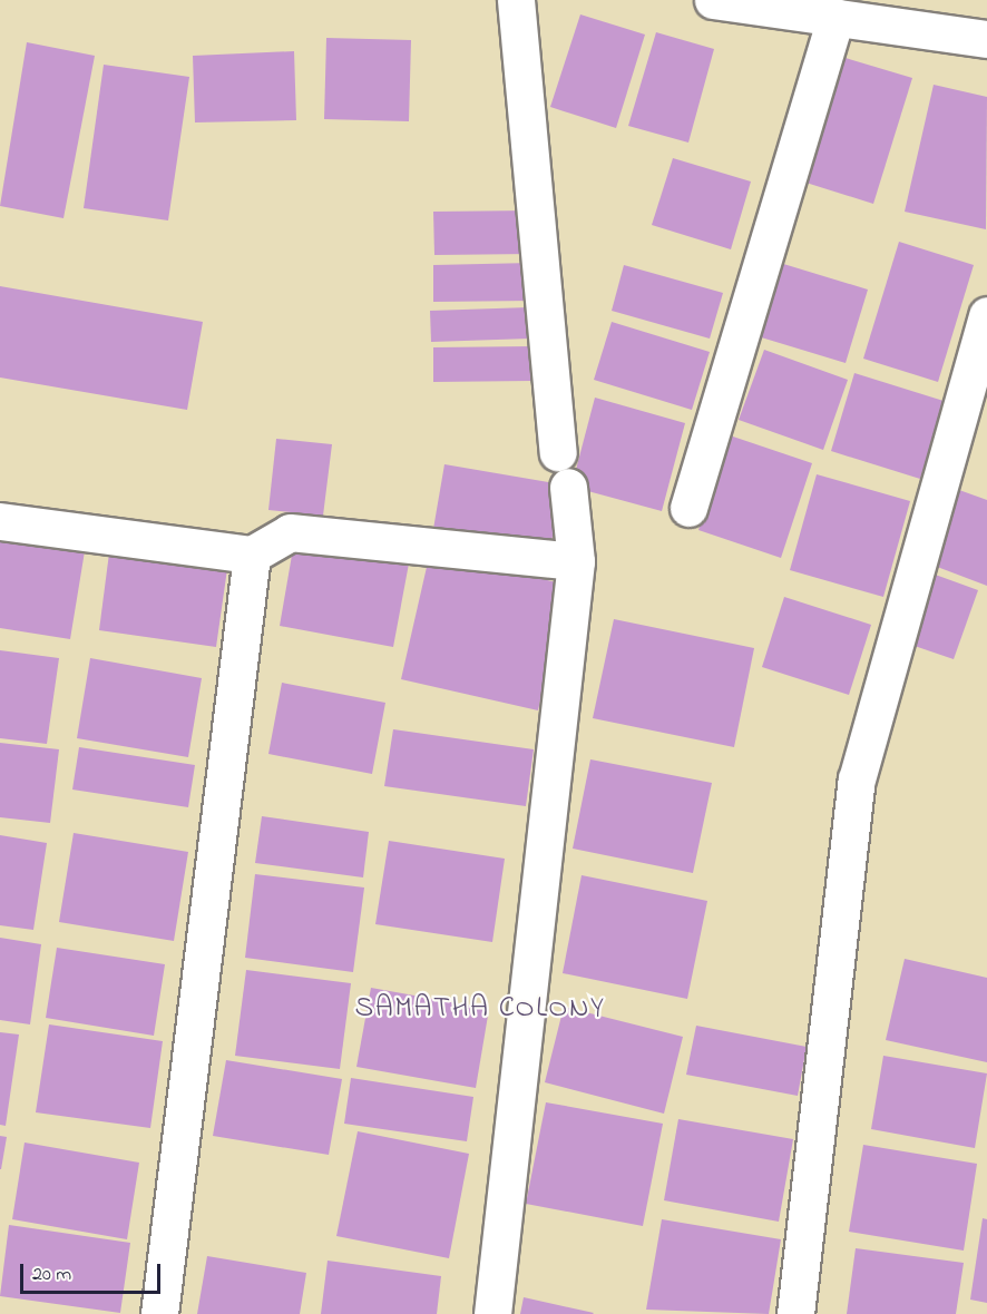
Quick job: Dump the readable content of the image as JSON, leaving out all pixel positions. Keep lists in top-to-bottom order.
{
  "districts": ["SAMATHA COLONY"],
  "scale_bar": "20 m"
}
